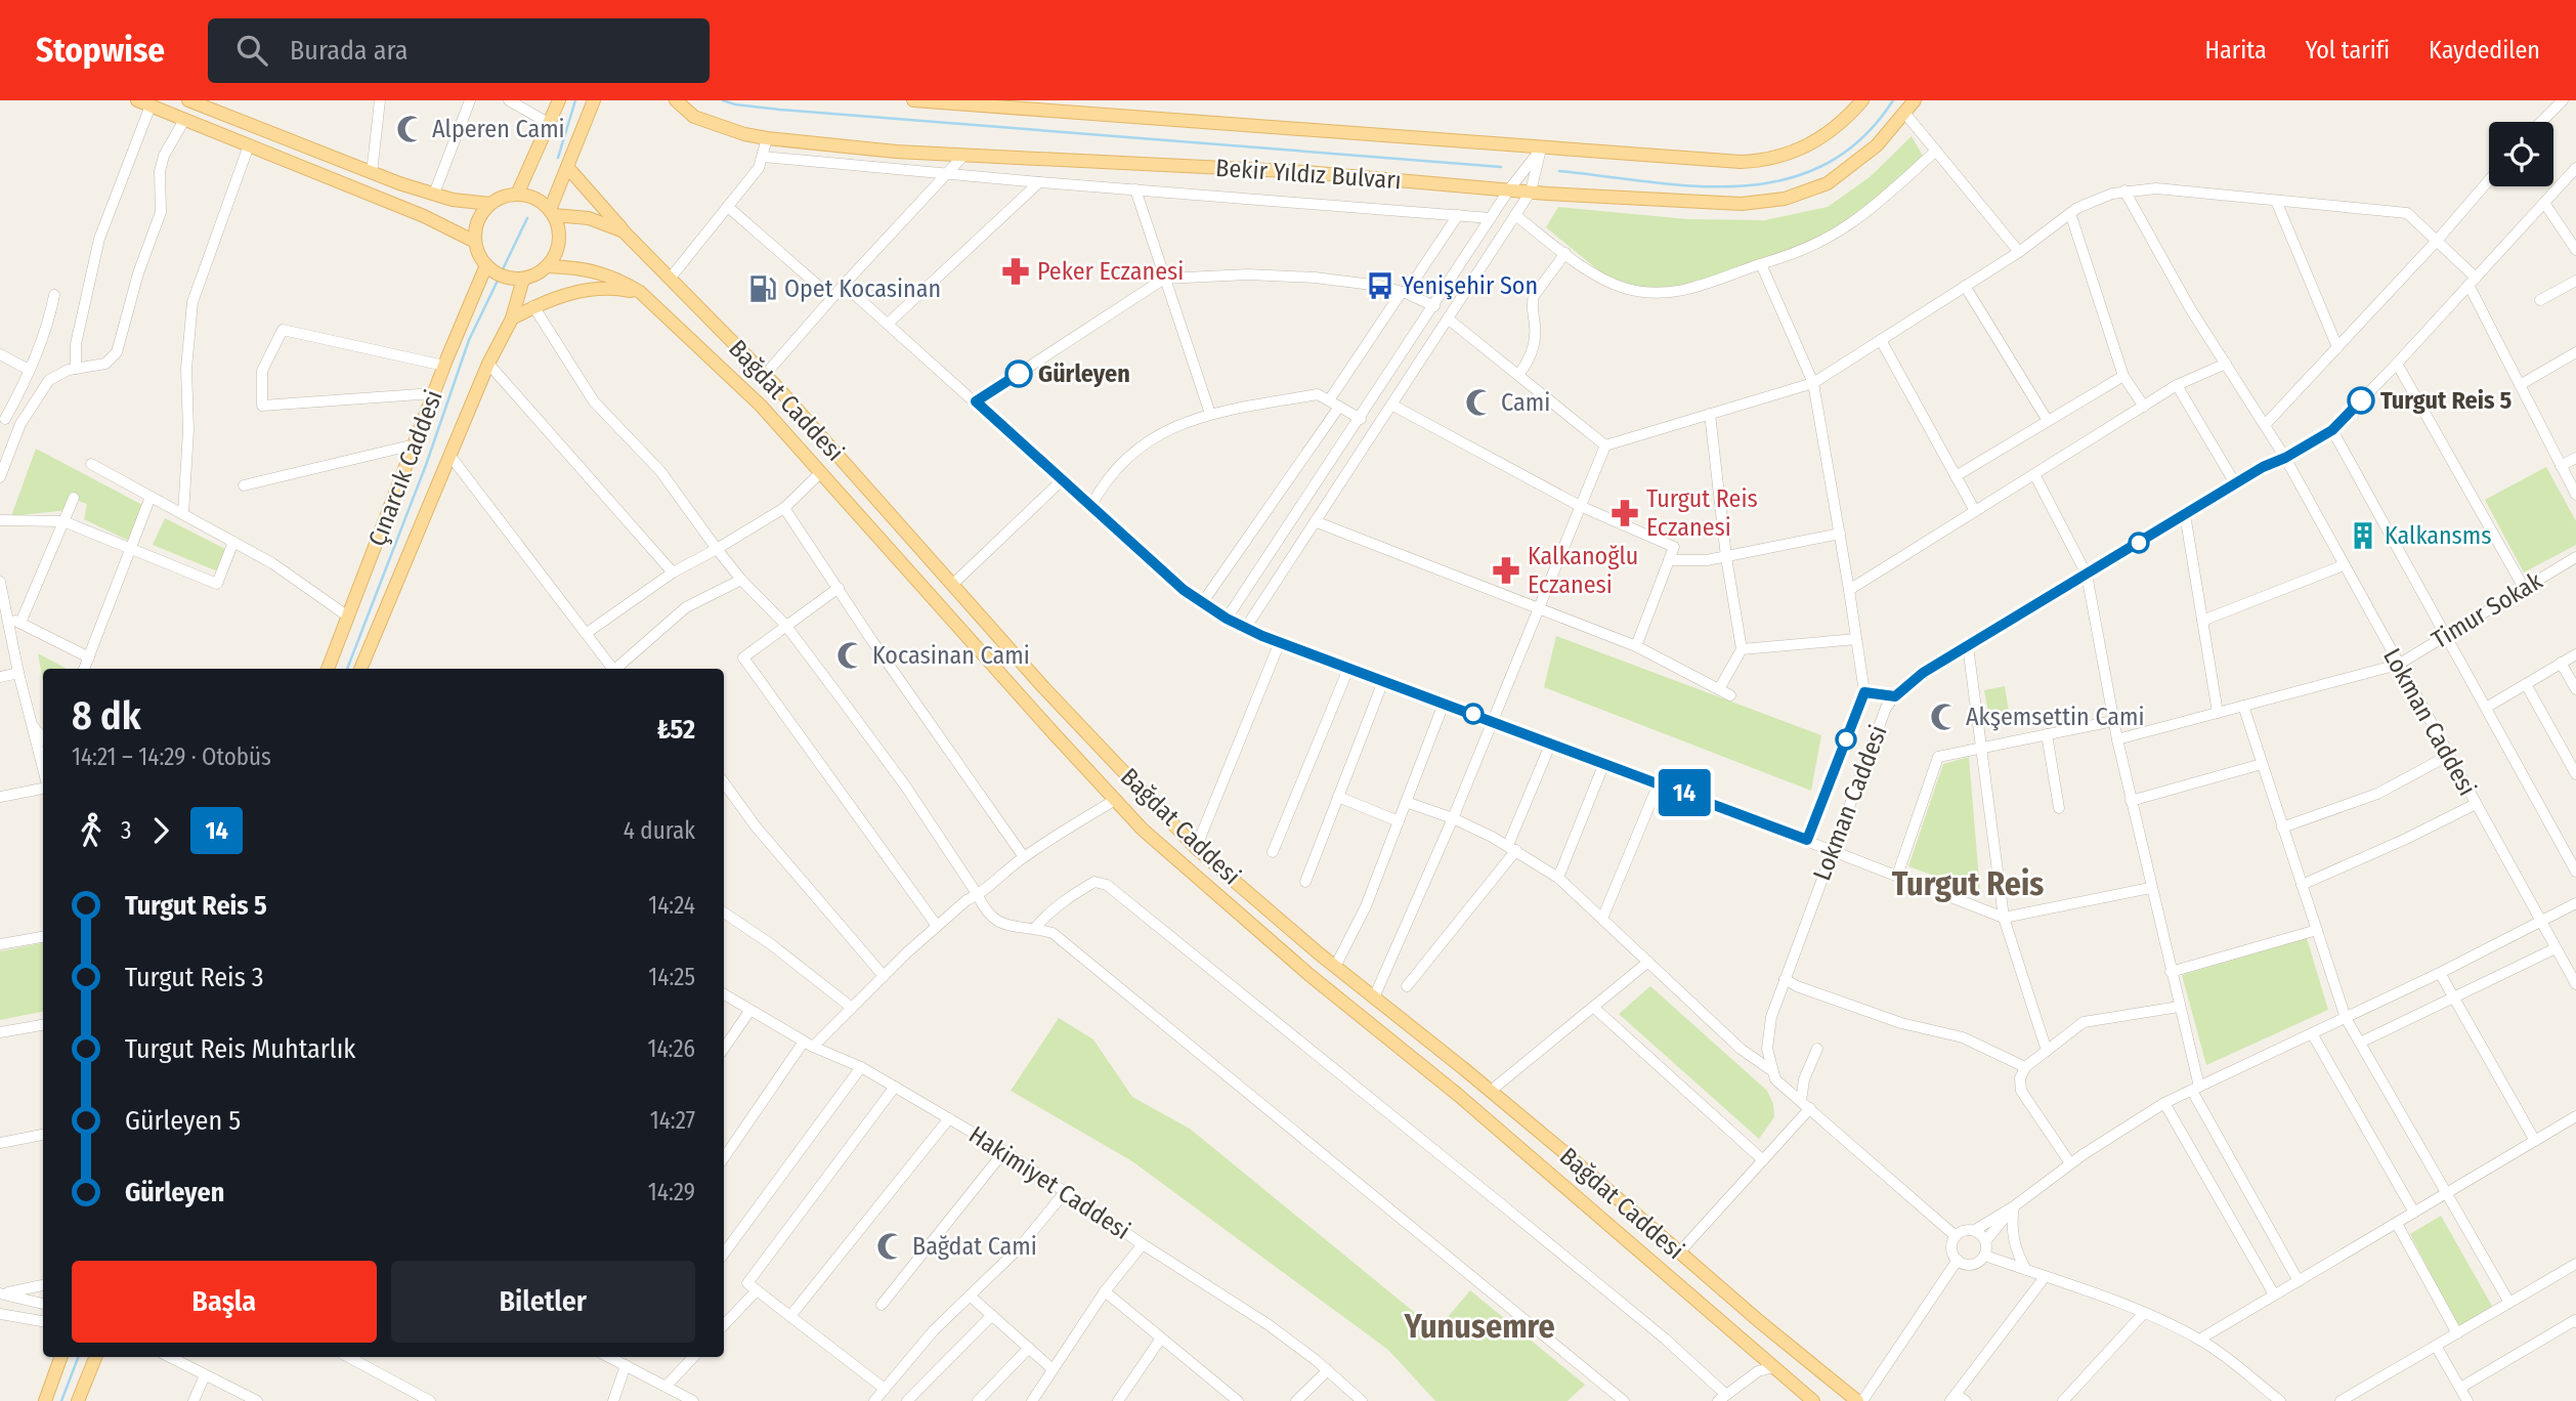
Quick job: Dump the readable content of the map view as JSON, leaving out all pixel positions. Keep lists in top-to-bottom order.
{
  "streets": {
    "main road": ["Bekir Yıldız Bulvarı", "Bağdat Caddesi", "Çınarcık Caddesi"],
    "street": ["Timur Sokak", "Lokman Caddesi", "Hakimiyet Caddesi"]
  },
  "crossings": [
    ["Bağdat Caddesi", "Çınarcık Caddesi"],
    ["Timur Sokak", "Lokman Caddesi"]
  ],
  "districts": ["Turgut Reis", "Yunusemre"],
  "places": {
    "mosque": [
      "Alperen Cami",
      "Cami",
      "Kocasinan Cami",
      "Akşemsettin Cami",
      "Bağdat Cami"
    ],
    "pharmacy": ["Peker Eczanesi", "Turgut Reis Eczanesi", "Kalkanoğlu Eczanesi"],
    "bus stop": ["Yenişehir Son"],
    "fuel station": ["Opet Kocasinan"],
    "other": ["Gürleyen", "Turgut Reis 5"],
    "building": ["Kalkansms"]
  },
  "lines": ["bus line 14"],
  "page": {
    "header": "Stopwise",
    "search": "Burada ara",
    "nav": ["Harita", "Yol tarifi", "Kaydedilen"],
    "on_map": "14",
    "heading": ["8 dk", "14:21 – 14:29 · Otobüs", "₺52"],
    "legs": ["3", "14", "4 durak"],
    "list": [
      {
        "name": "Turgut Reis 5",
        "value": "14:24"
      },
      {
        "name": "Turgut Reis 3",
        "value": "14:25"
      },
      {
        "name": "Turgut Reis Muhtarlık",
        "value": "14:26"
      },
      {
        "name": "Gürleyen 5",
        "value": "14:27"
      },
      {
        "name": "Gürleyen",
        "value": "14:29"
      }
    ],
    "buttons": ["Başla", "Biletler"]
  }
}
